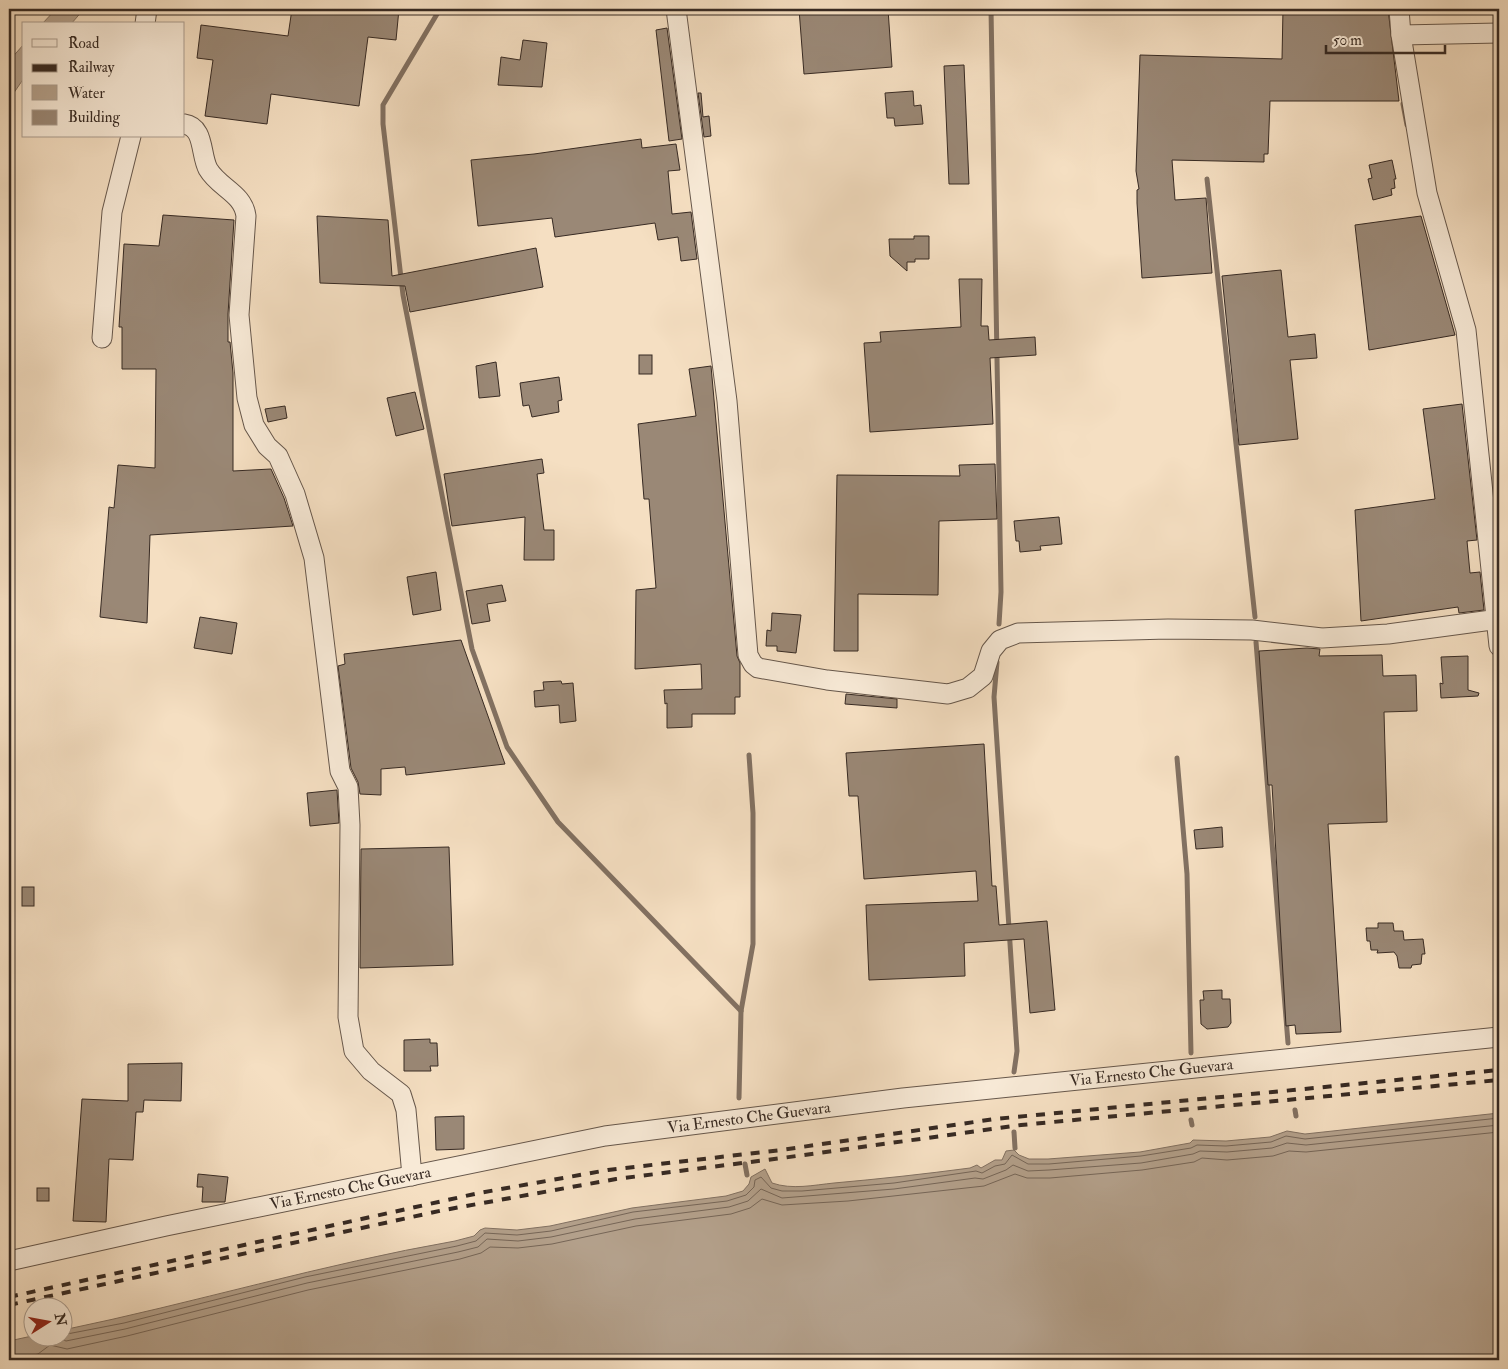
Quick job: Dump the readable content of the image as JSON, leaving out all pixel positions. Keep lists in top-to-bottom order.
{
  "streets": {
    "street": ["Via Ernesto Che Guevara"]
  },
  "legend": [
    "Road",
    "Railway",
    "Water",
    "Building"
  ],
  "scale_bar": "50 m",
  "north": "right"
}
